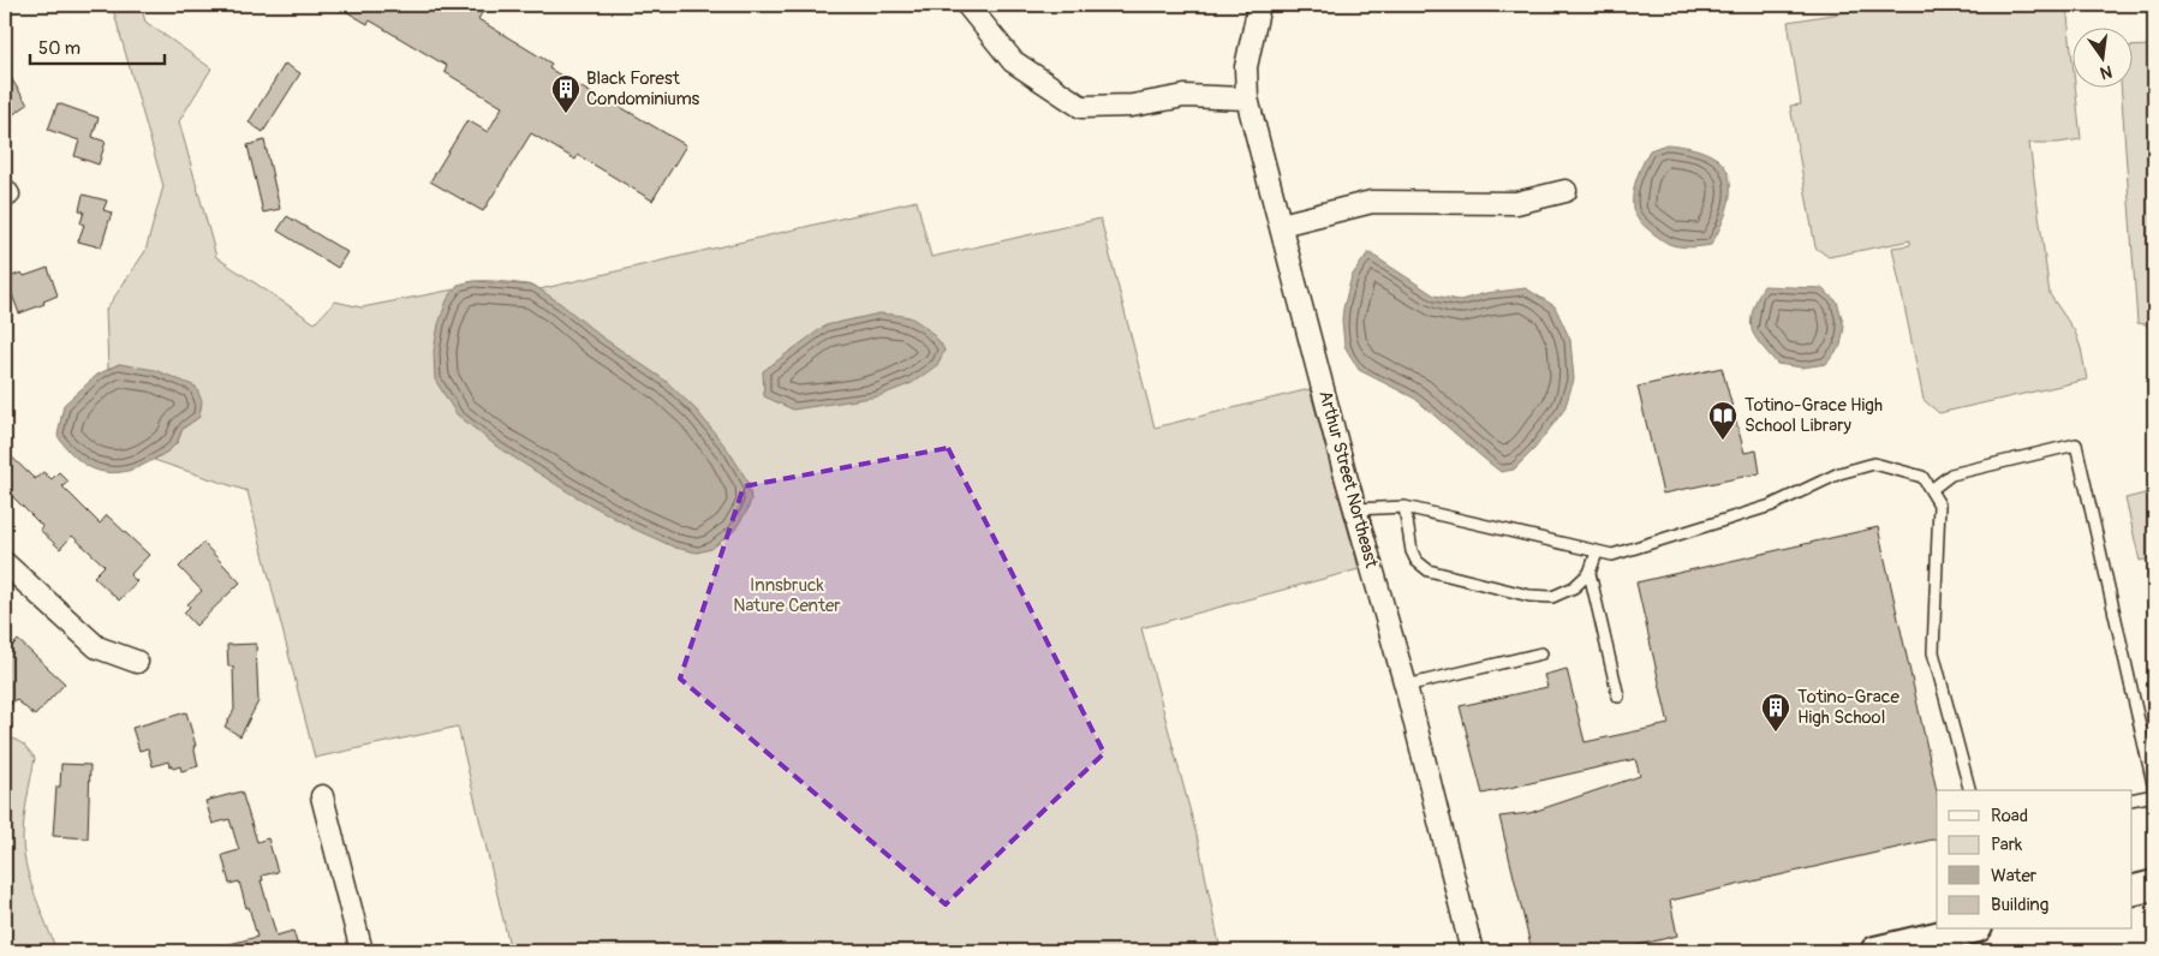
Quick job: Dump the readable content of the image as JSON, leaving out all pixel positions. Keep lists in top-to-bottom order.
{
  "streets": {
    "street": ["Arthur Street Northeast"]
  },
  "parks": ["Innsbruck Nature Center"],
  "places": {
    "building": ["Black Forest Condominiums", "Totino-Grace High School"],
    "library": ["Totino-Grace High School Library"]
  },
  "legend": [
    "Road",
    "Park",
    "Water",
    "Building"
  ],
  "scale_bar": "50 m",
  "north": "bottom"
}
